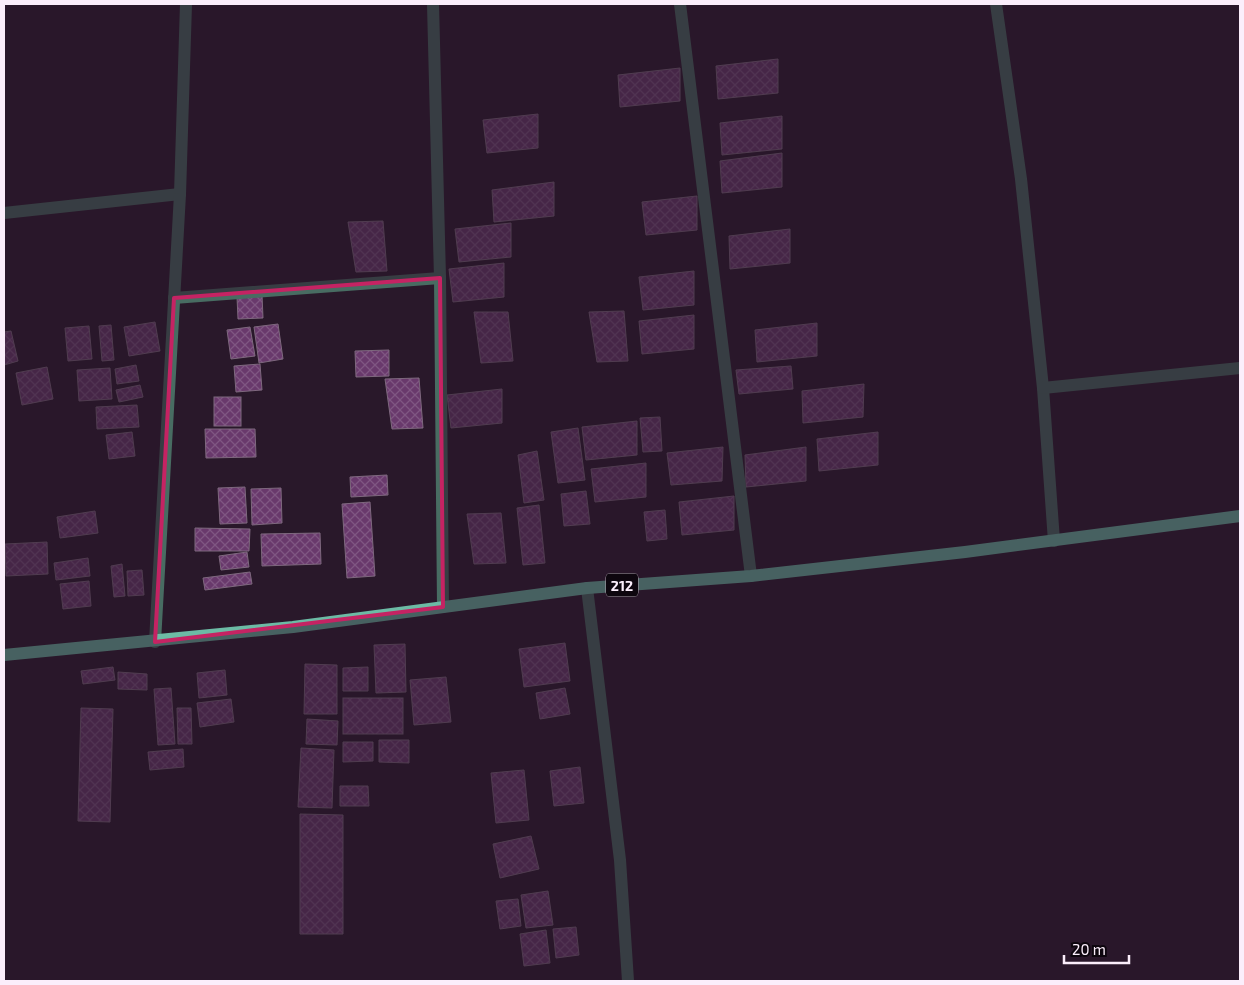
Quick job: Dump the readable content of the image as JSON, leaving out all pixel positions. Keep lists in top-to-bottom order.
{
  "streets": {
    "main road": ["212"]
  },
  "scale_bar": "20 m"
}
